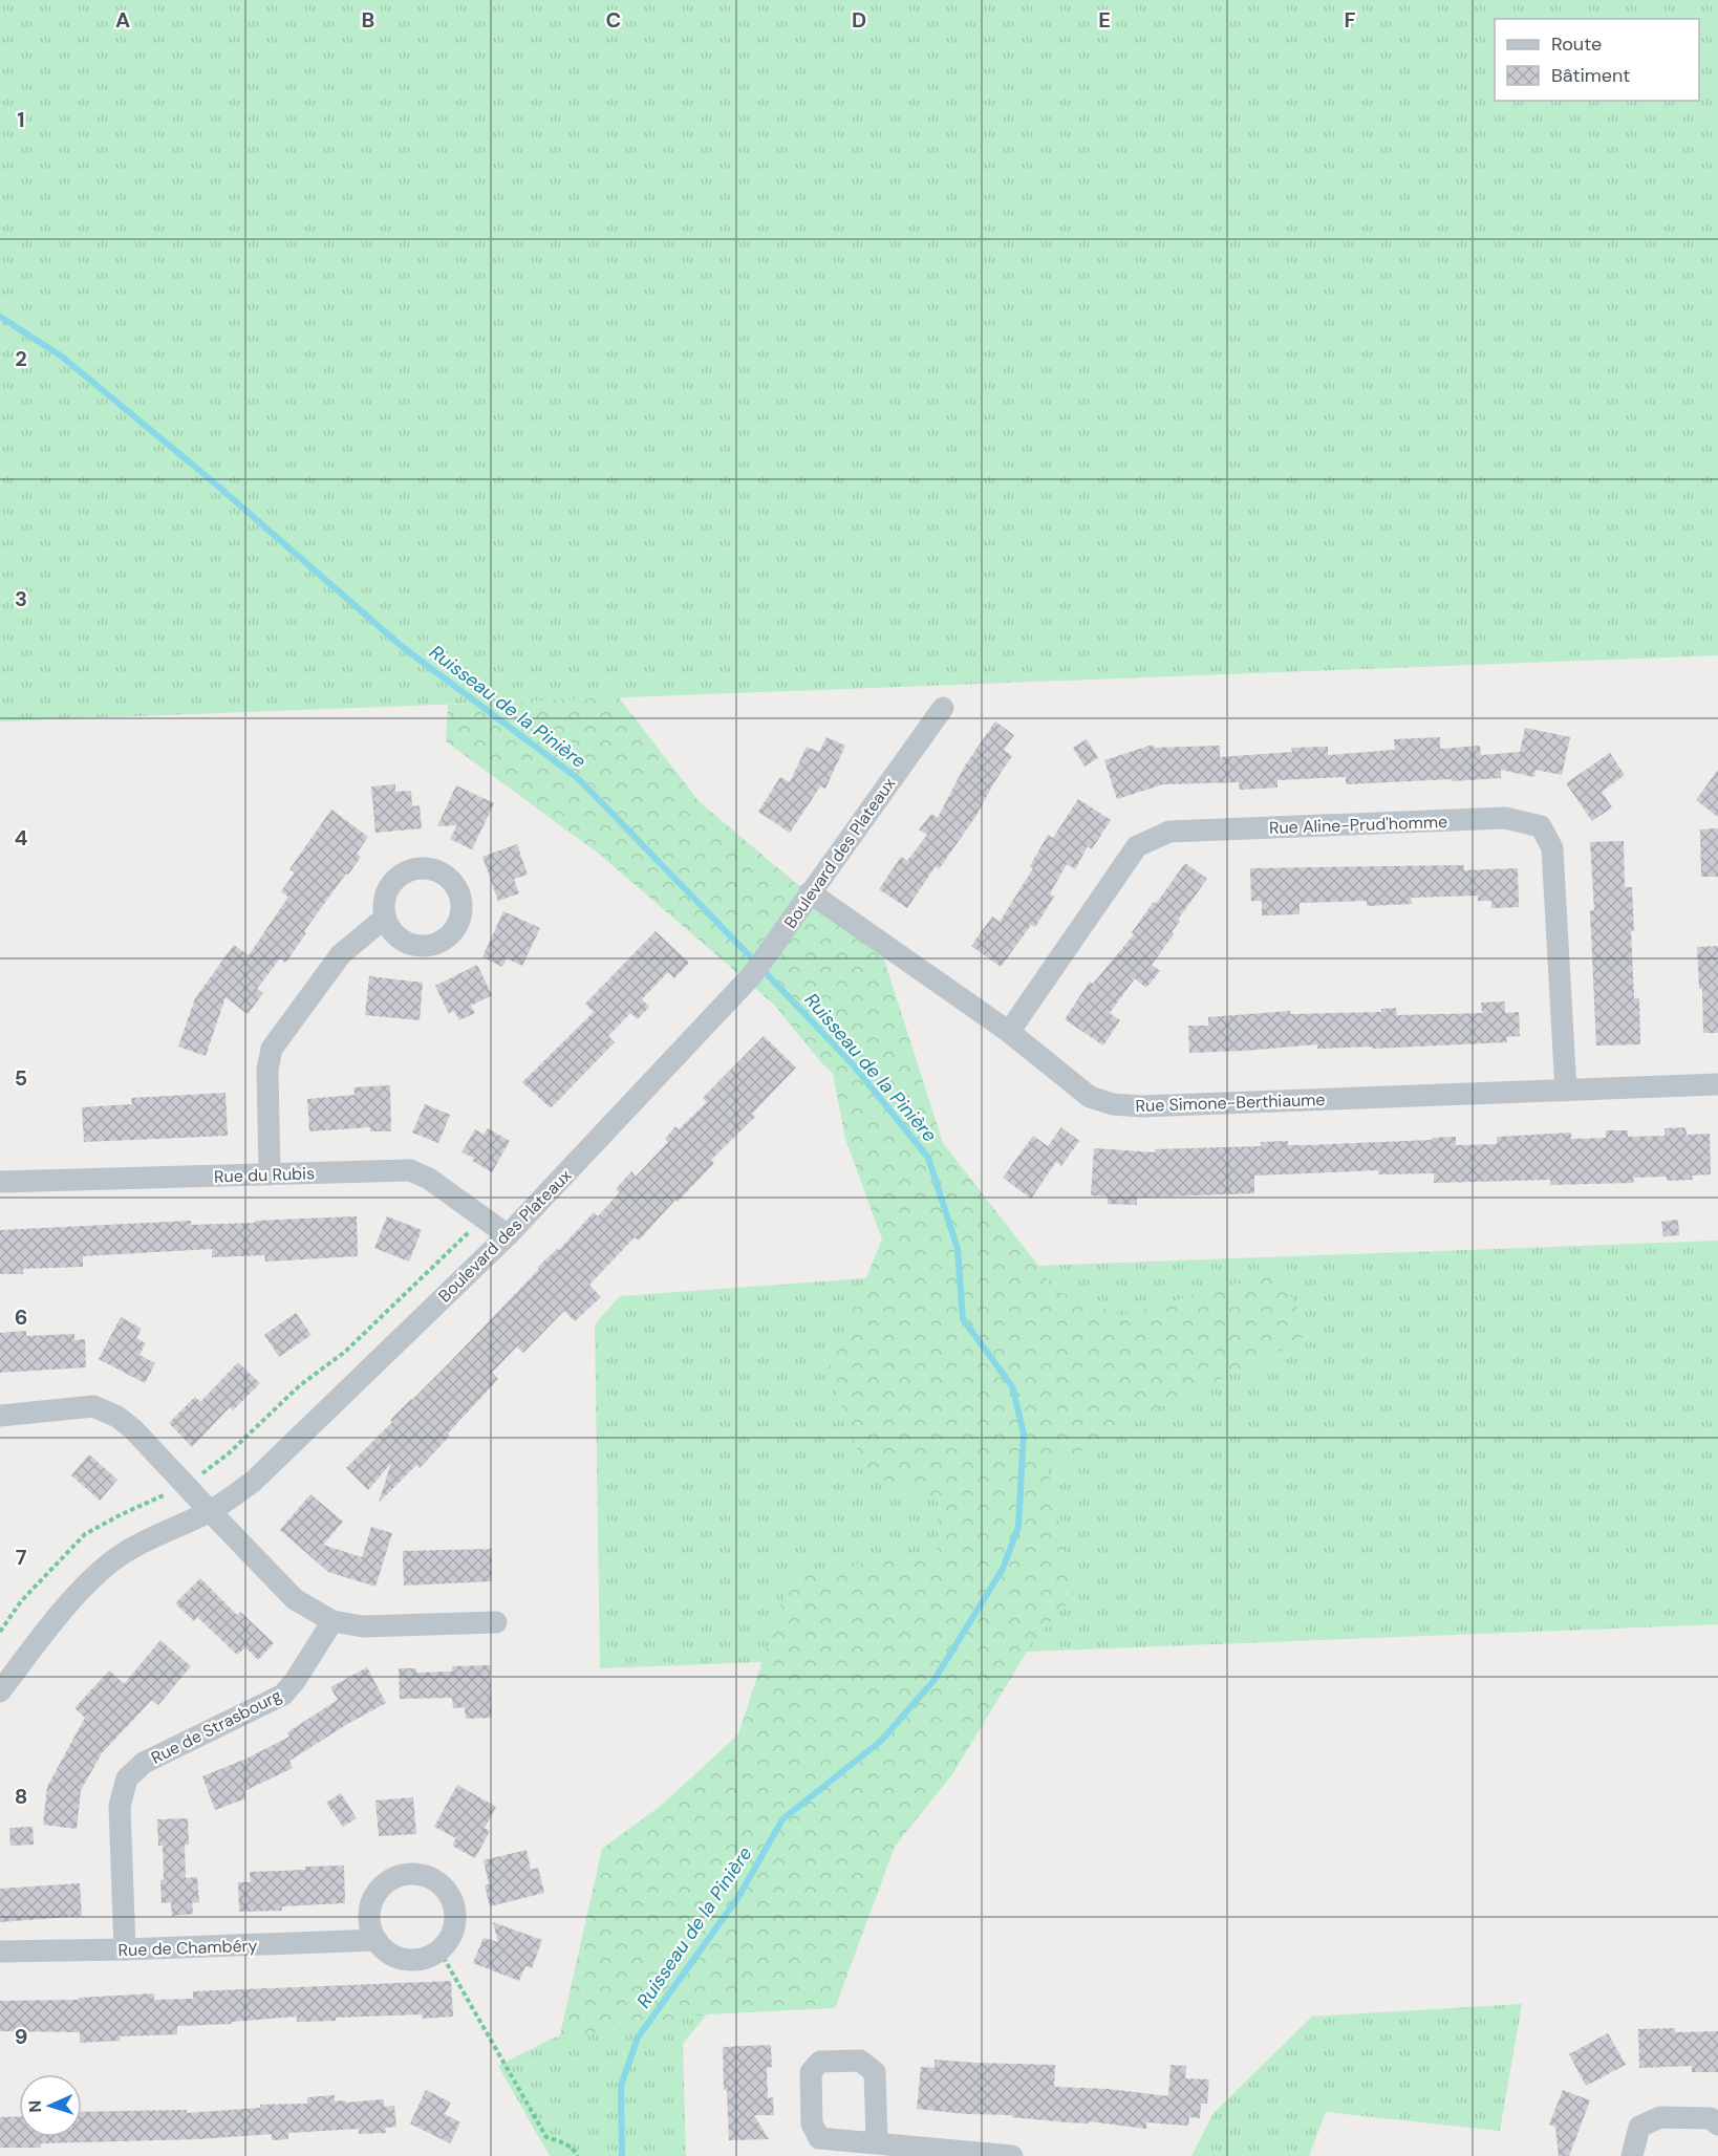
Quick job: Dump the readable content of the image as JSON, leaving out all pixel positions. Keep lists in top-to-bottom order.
{
  "streets": {
    "street": [
      "Rue Aline-Prud'homme",
      "Boulevard des Plateaux",
      "Rue Simone-Berthiaume",
      "Rue du Rubis",
      "Rue de Strasbourg",
      "Rue de Chambéry"
    ]
  },
  "crossings": [
    ["Rue Aline-Prud'homme", "Rue Simone-Berthiaume"],
    ["Boulevard des Plateaux", "Rue Simone-Berthiaume"],
    ["Boulevard des Plateaux", "Rue du Rubis"],
    ["Rue de Strasbourg", "Rue de Chambéry"]
  ],
  "water": ["Ruisseau de la Pinière"],
  "legend": ["Route", "Bâtiment"],
  "north": "left",
  "grid": {
    "columns": [
      "A",
      "B",
      "C",
      "D",
      "E",
      "F"
    ],
    "rows": [
      "1",
      "2",
      "3",
      "4",
      "5",
      "6",
      "7",
      "8",
      "9"
    ]
  }
}
